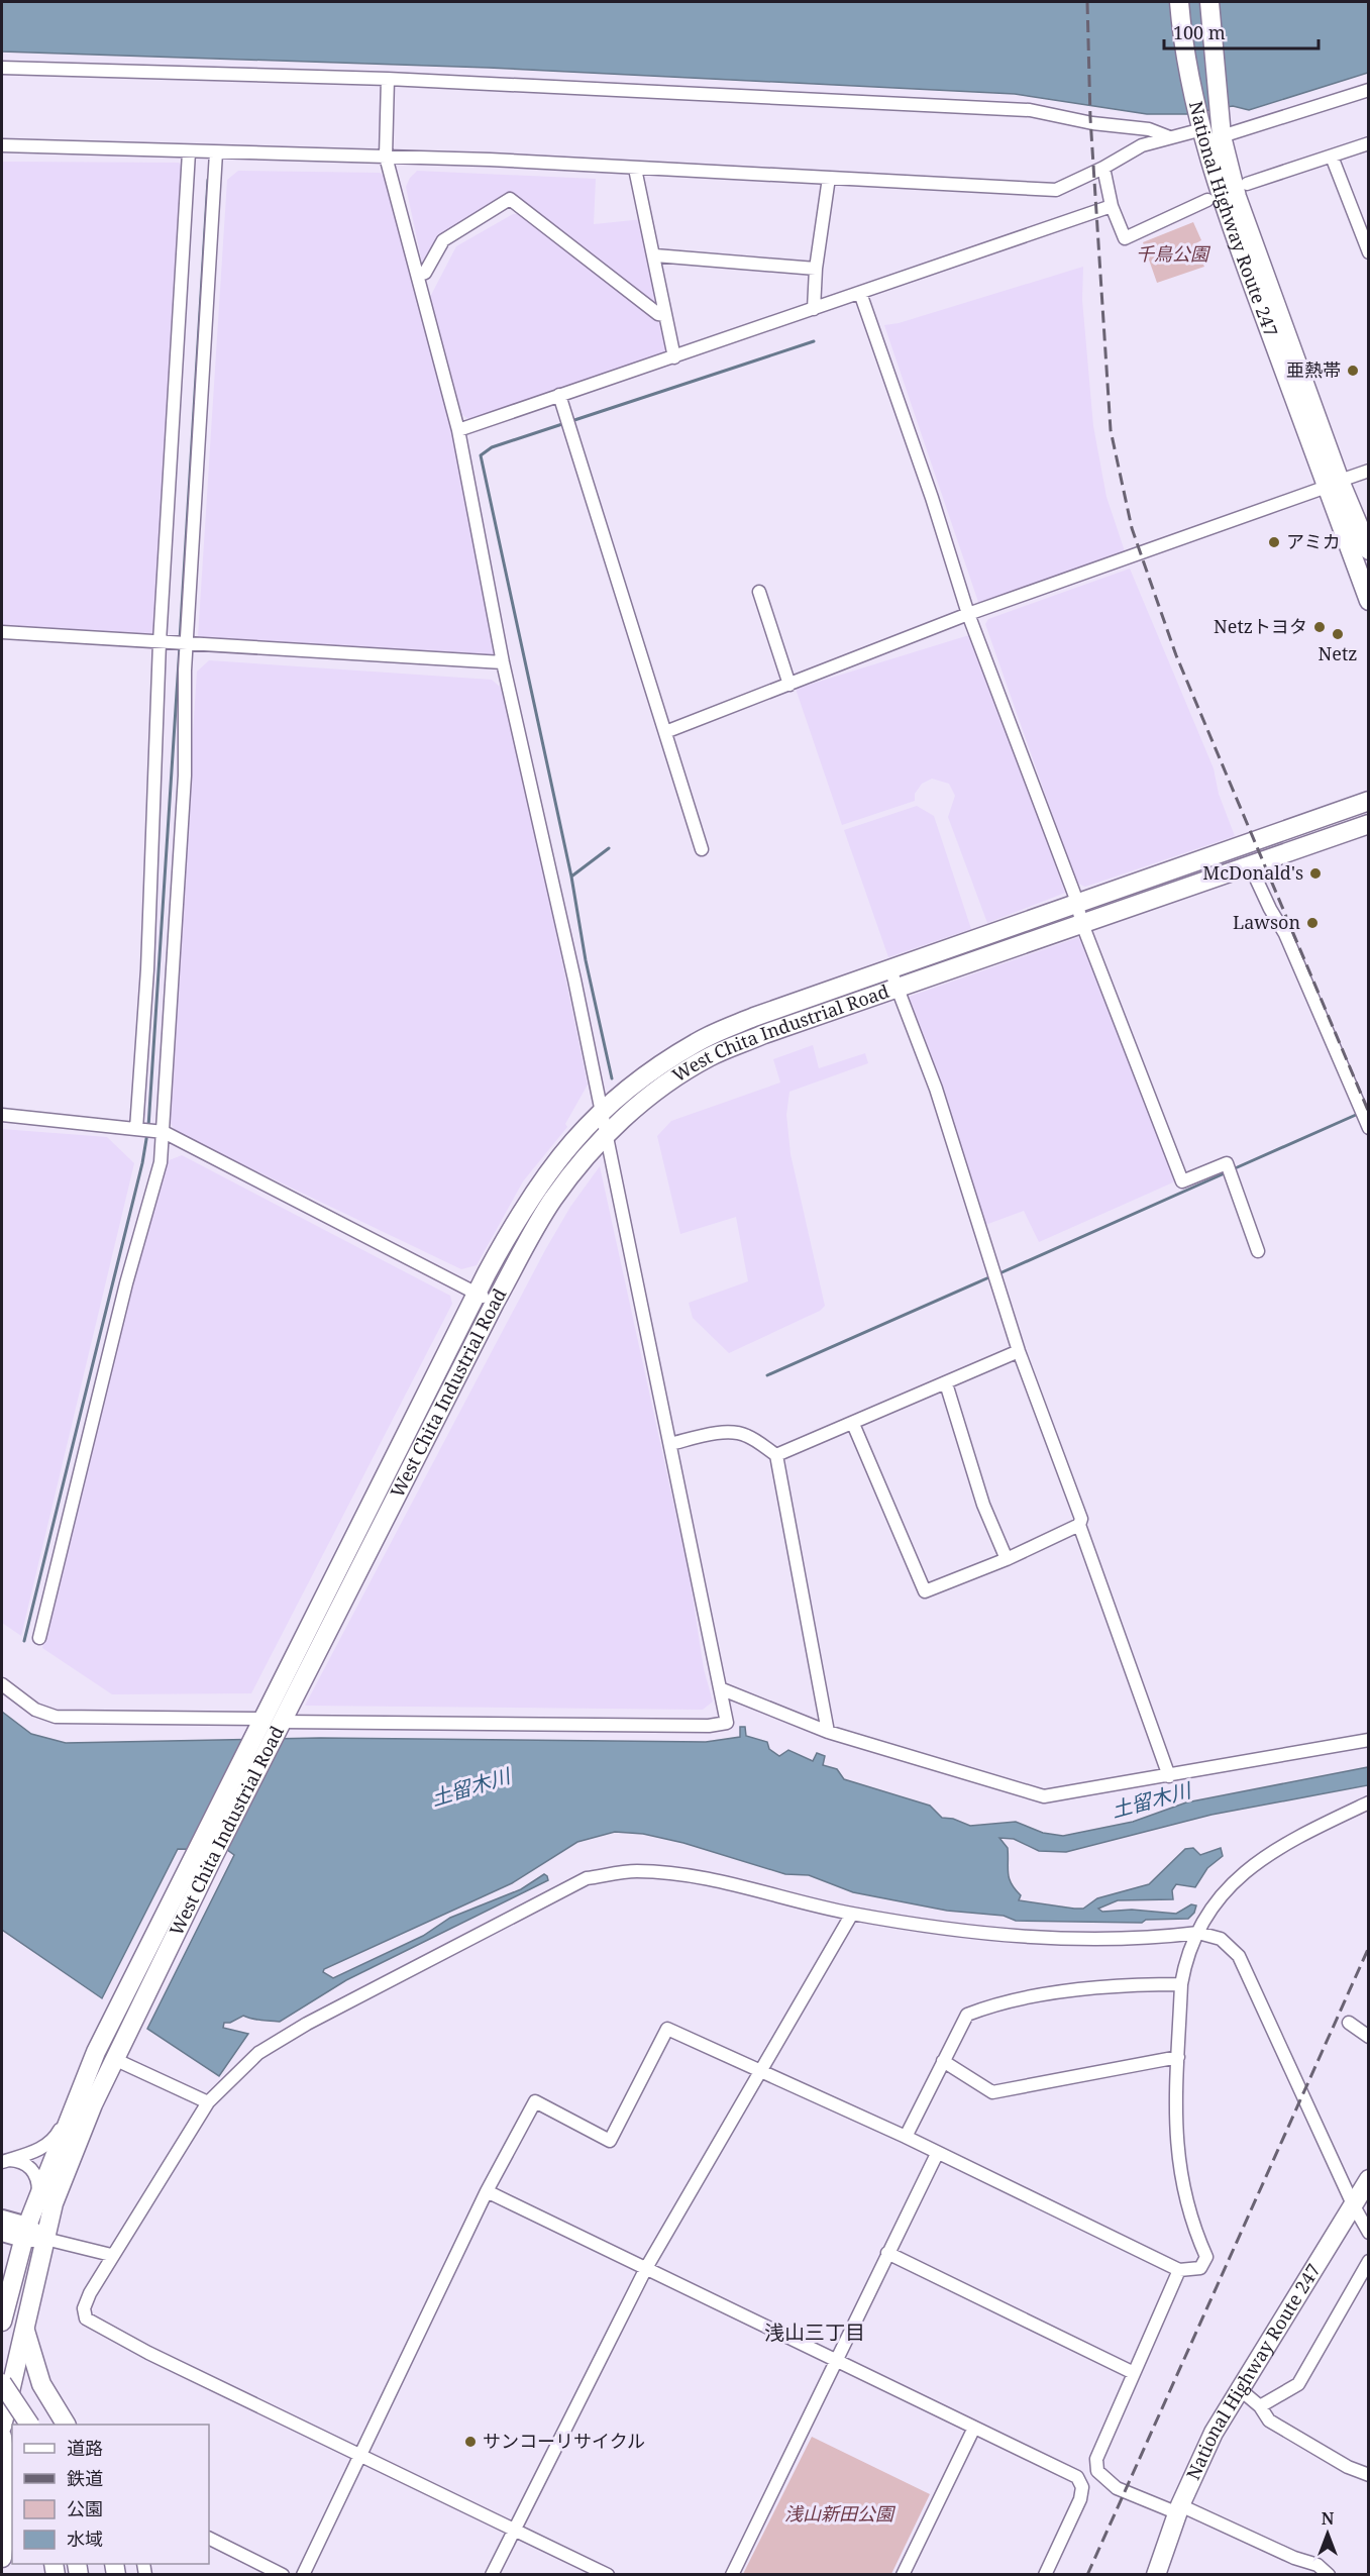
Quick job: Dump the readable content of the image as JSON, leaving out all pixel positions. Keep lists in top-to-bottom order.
{
  "streets": {
    "highway": ["National Highway Route 247", "West Chita Industrial Road"]
  },
  "districts": ["浅山三丁目"],
  "water": ["土留木川"],
  "parks": ["千鳥公園", "浅山新田公園"],
  "places": [
    "亜熱帯",
    "アミカ",
    "Netzトヨタ",
    "Netz",
    "McDonald's",
    "Lawson",
    "サンコーリサイクル"
  ],
  "legend": [
    "道路",
    "鉄道",
    "公園",
    "水域"
  ],
  "scale_bar": "100 m",
  "north": "top"
}
